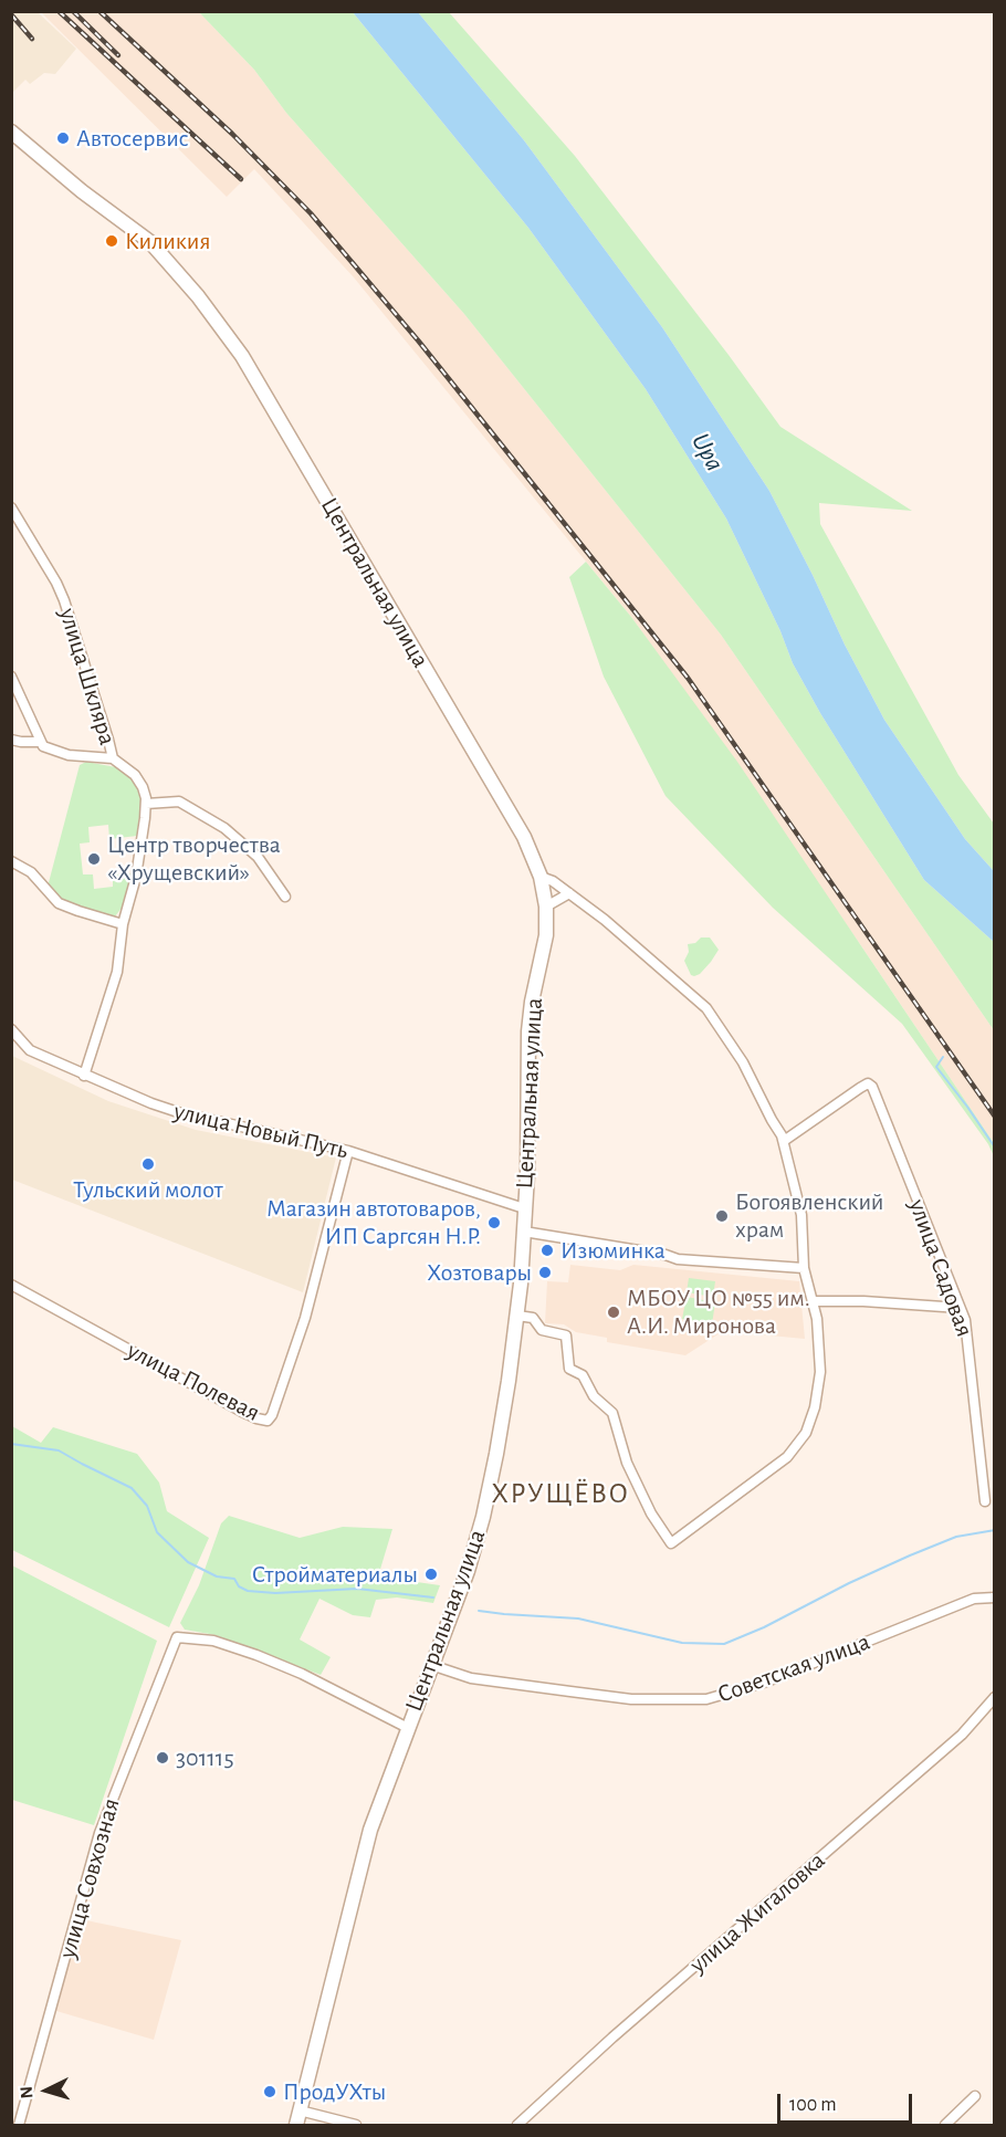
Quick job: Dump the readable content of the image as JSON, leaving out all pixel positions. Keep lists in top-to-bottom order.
{
  "streets": {
    "main road": ["Центральная улица"],
    "street": [
      "улица Шкляра",
      "улица Новый Путь",
      "улица Садовая",
      "улица Полевая",
      "Советская улица",
      "улица Совхозная",
      "улица Жигаловка"
    ]
  },
  "crossings": [
    ["Центральная улица", "улица Новый Путь"],
    ["Центральная улица", "Советская улица"],
    ["Центральная улица", "улица Совхозная"],
    ["улица Новый Путь", "улица Полевая"]
  ],
  "districts": ["ХРУЩЁВО"],
  "water": ["Upa"],
  "places": [
    "Автосервис",
    "Киликия",
    "Центр творчества «Хрущевский»",
    "Тульский молот",
    "Богоявленский храм",
    "Магазин автотоваров, ИП Саргсян Н.Р.",
    "Изюминка",
    "Хозтовары",
    "МБОУ ЦО №55 им. А.И. Миронова",
    "Стройматериалы",
    "301115",
    "ПродУХты"
  ],
  "scale_bar": "100 m",
  "north": "left"
}
